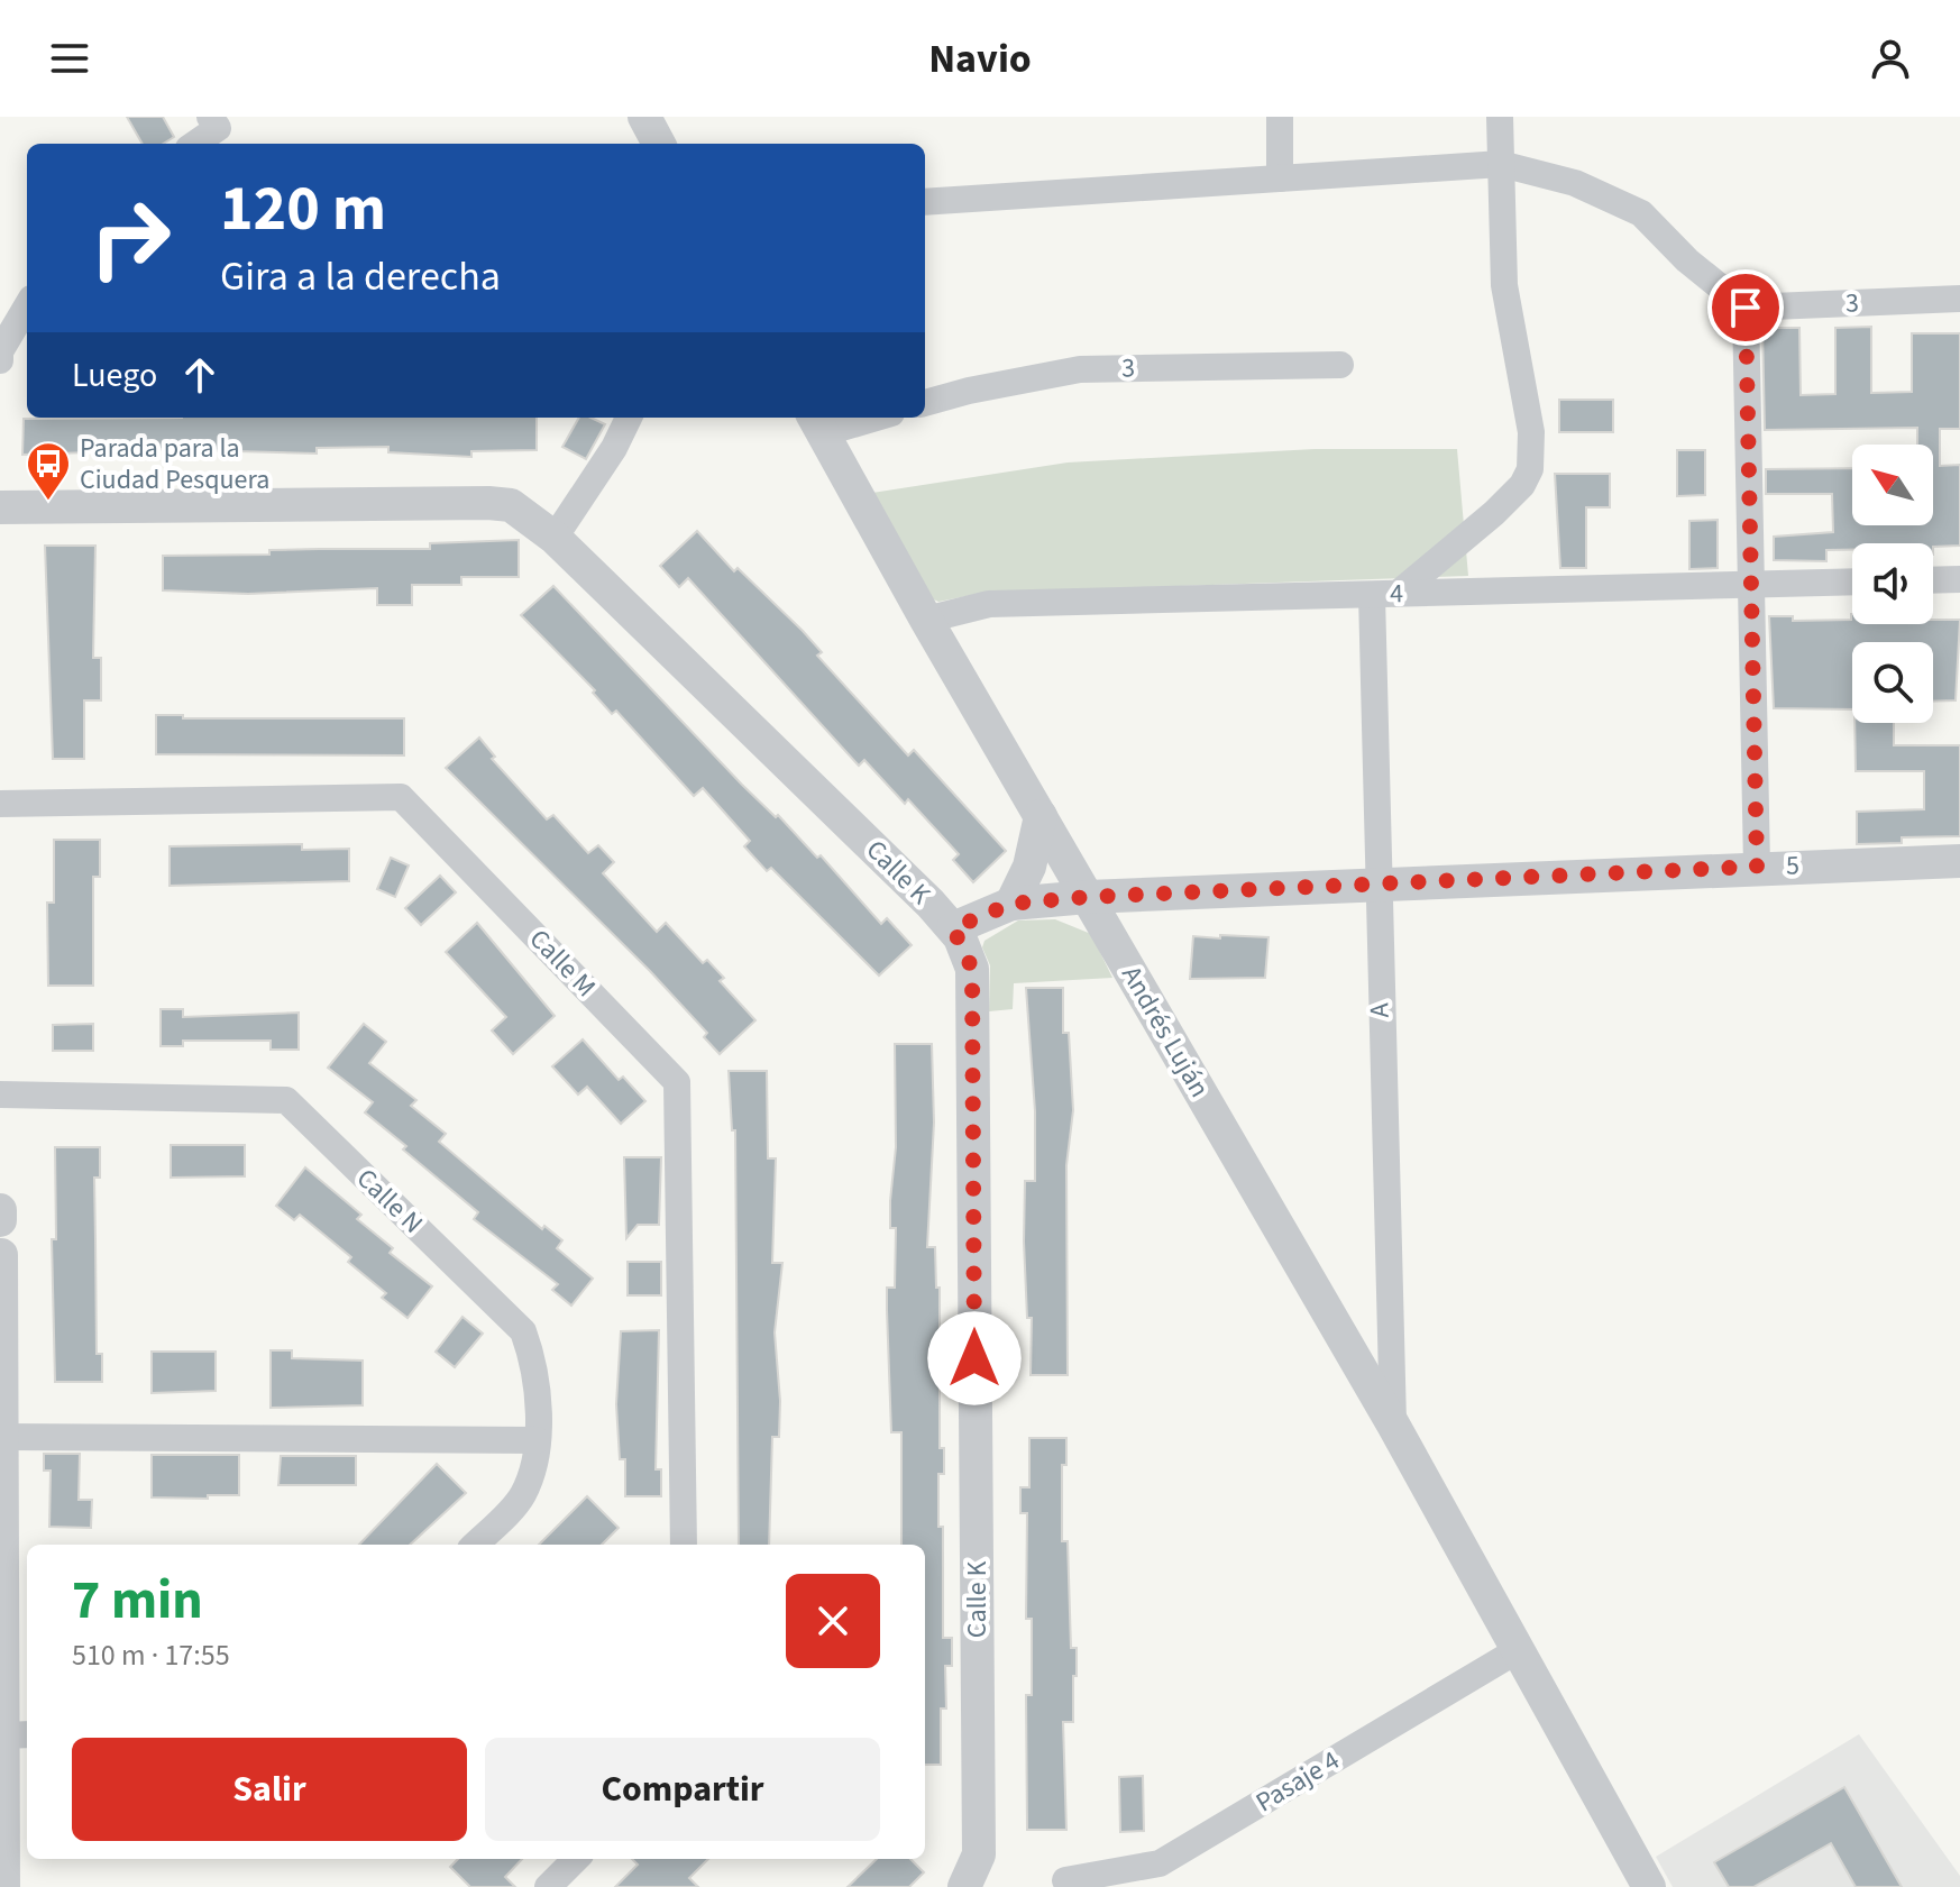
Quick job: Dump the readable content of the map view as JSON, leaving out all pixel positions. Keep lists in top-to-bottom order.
{
  "streets": {
    "street": [
      "3",
      "4",
      "5",
      "Calle K",
      "Calle M",
      "A",
      "Andrés Luján",
      "Calle N",
      "Pasaje 4"
    ]
  },
  "crossings": [
    ["4", "A"],
    ["4", "Andrés Luján"],
    ["5", "Calle K"],
    ["5", "A"],
    ["5", "Andrés Luján"],
    ["A", "Andrés Luján"],
    ["Andrés Luján", "Pasaje 4"]
  ],
  "places": {
    "bus stop": ["Parada para la Ciudad Pesquera"]
  },
  "north": "top left",
  "page": {
    "header": "Navio",
    "turn": ["120 m", "Gira a la derecha"],
    "then": "Luego",
    "heading": ["7 min", "510 m · 17:55"],
    "buttons": ["Salir", "Compartir"]
  }
}
